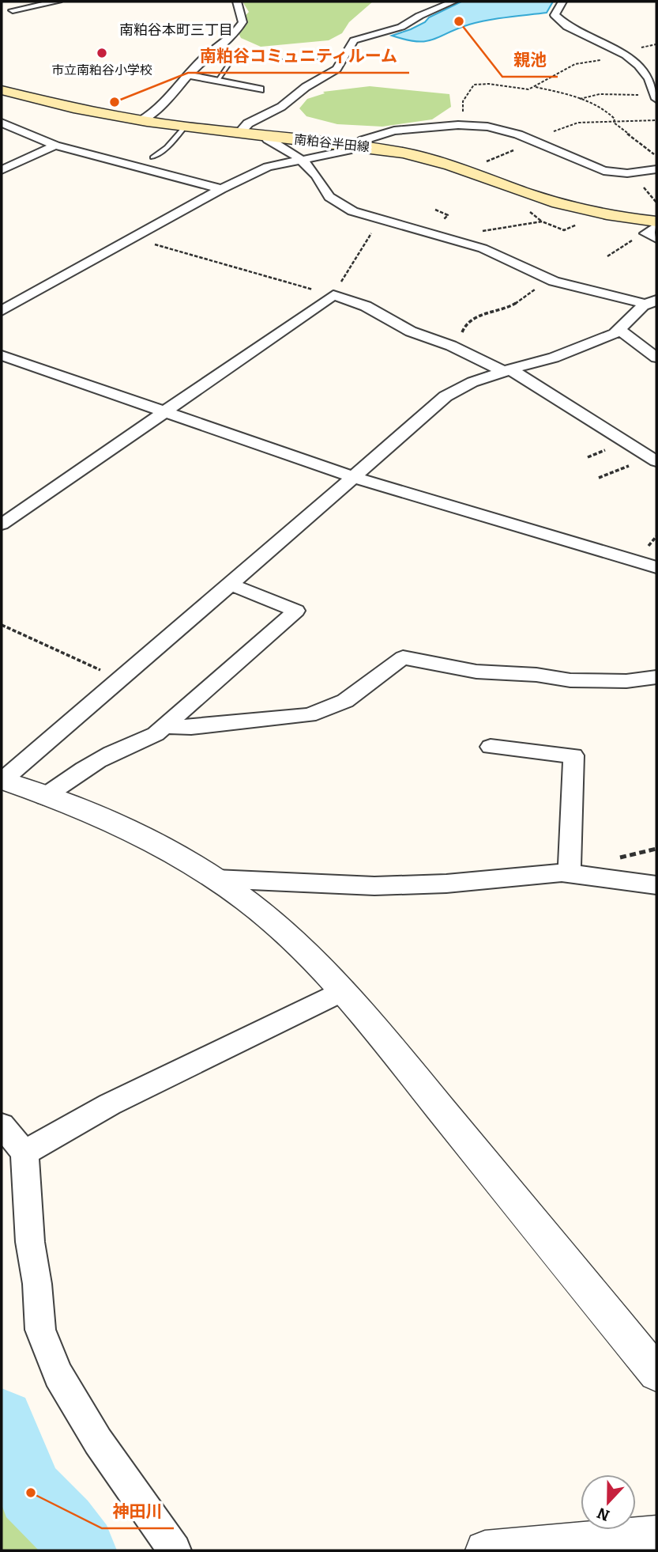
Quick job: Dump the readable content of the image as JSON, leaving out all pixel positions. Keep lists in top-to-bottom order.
{
  "streets": {
    "main road": ["南粕谷半田線"]
  },
  "districts": ["南粕谷本町三丁目"],
  "places": [
    "親池",
    "市立南粕谷小学校",
    "南粕谷コミュニティルーム",
    "神田川"
  ],
  "north": "bottom"
}
